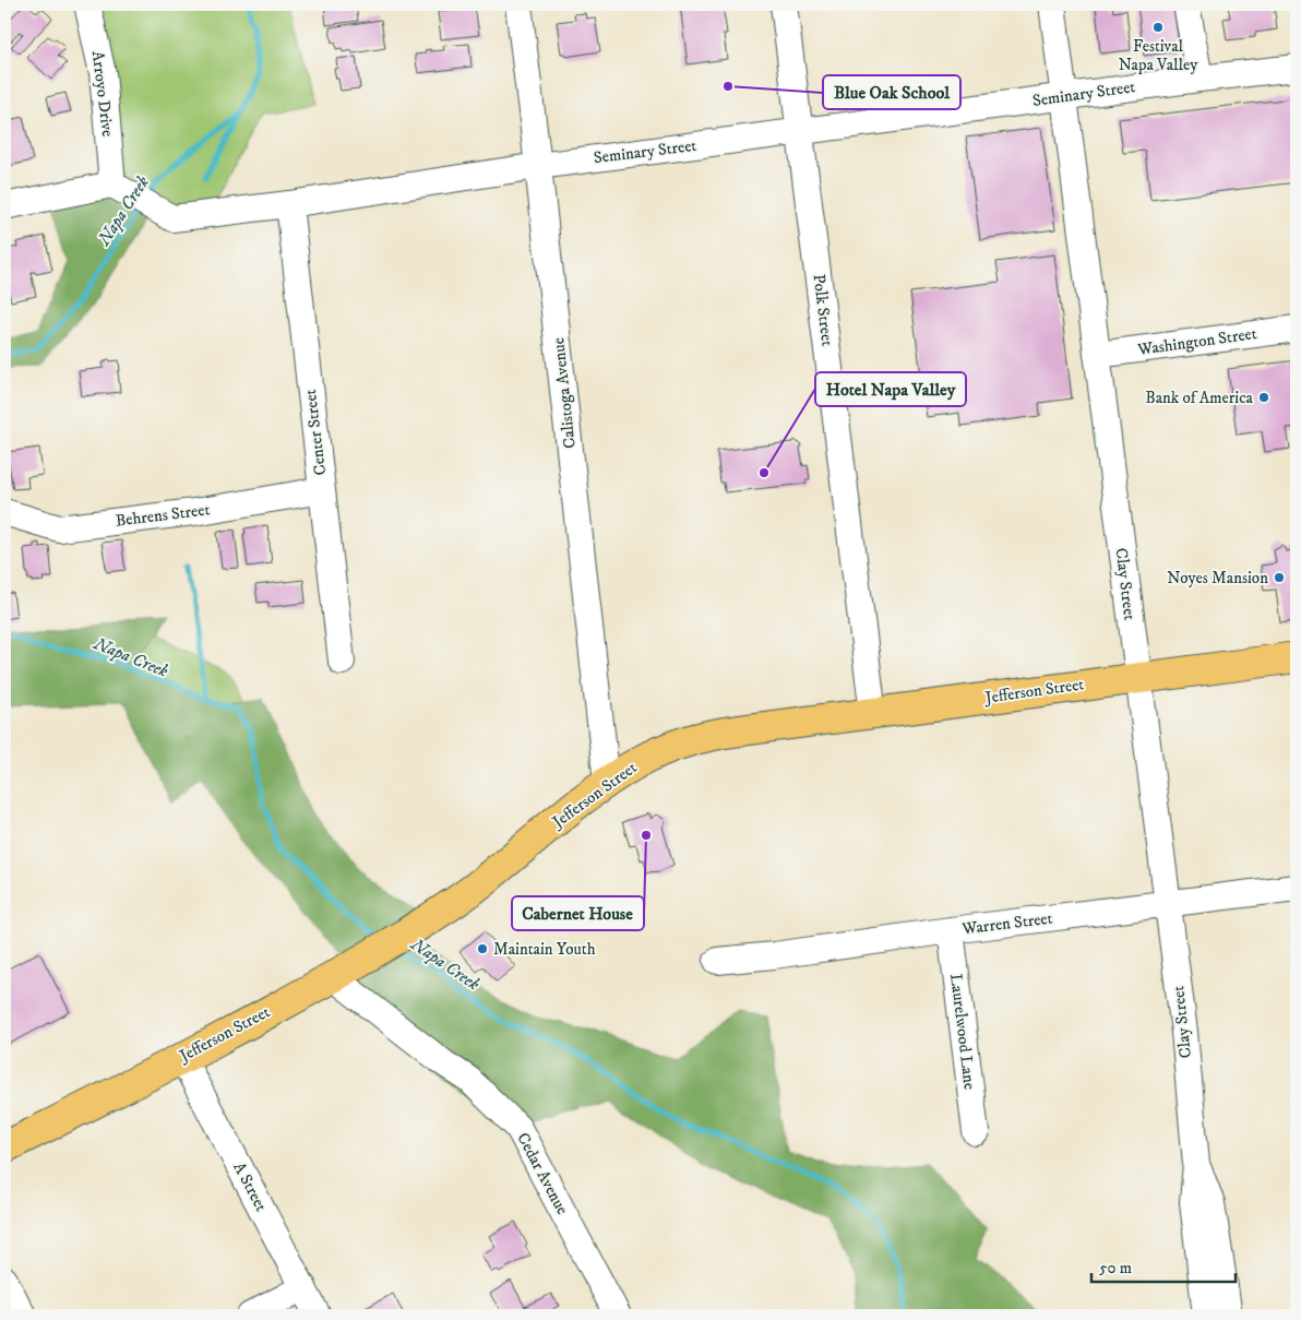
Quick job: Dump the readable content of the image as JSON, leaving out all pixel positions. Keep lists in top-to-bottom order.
{
  "streets": {
    "main road": ["Jefferson Street"],
    "street": [
      "Arroyo Drive",
      "Seminary Street",
      "Polk Street",
      "Washington Street",
      "Calistoga Avenue",
      "Center Street",
      "Behrens Street",
      "Clay Street",
      "Warren Street",
      "Laurelwood Lane",
      "Cedar Avenue",
      "A Street"
    ]
  },
  "crossings": [
    ["Arroyo Drive", "Seminary Street"],
    ["Seminary Street", "Polk Street"],
    ["Seminary Street", "Calistoga Avenue"],
    ["Seminary Street", "Center Street"],
    ["Seminary Street", "Clay Street"],
    ["Polk Street", "Jefferson Street"],
    ["Washington Street", "Clay Street"],
    ["Calistoga Avenue", "Jefferson Street"],
    ["Center Street", "Behrens Street"],
    ["Clay Street", "Jefferson Street"],
    ["Clay Street", "Warren Street"],
    ["Jefferson Street", "Cedar Avenue"],
    ["Jefferson Street", "A Street"],
    ["Warren Street", "Laurelwood Lane"]
  ],
  "water": ["Napa Creek"],
  "places": [
    "Festival Napa Valley",
    "Blue Oak School",
    "Bank of America",
    "Hotel Napa Valley",
    "Noyes Mansion",
    "Cabernet House",
    "Maintain Youth"
  ],
  "scale_bar": "50 m"
}
